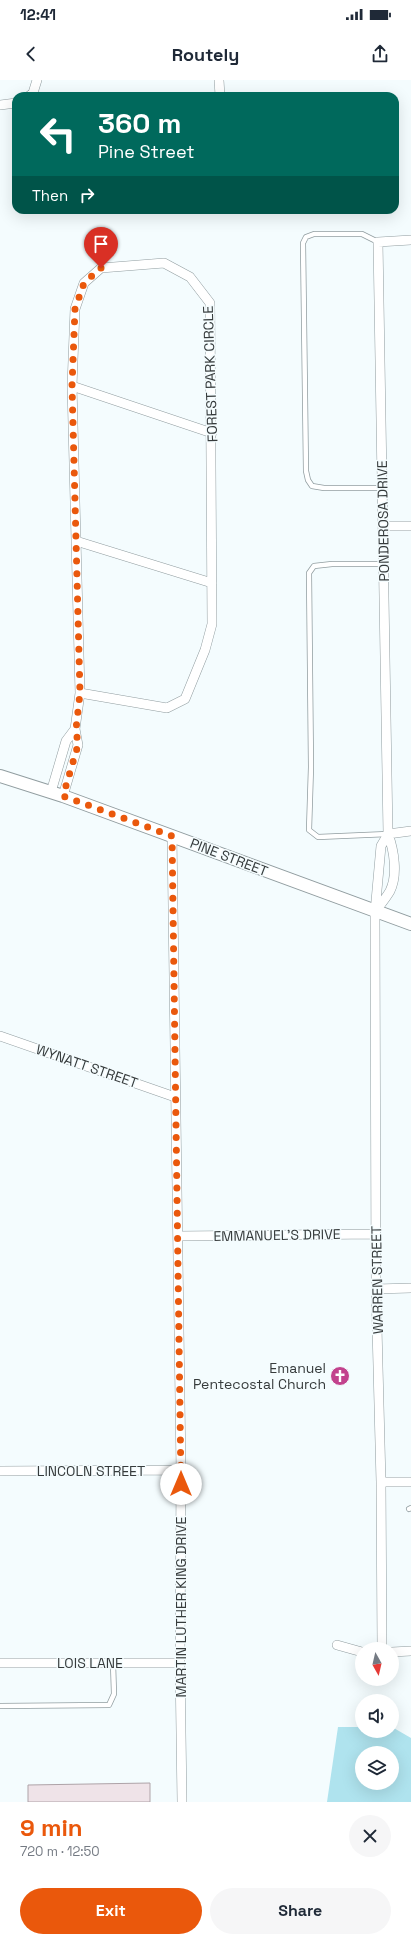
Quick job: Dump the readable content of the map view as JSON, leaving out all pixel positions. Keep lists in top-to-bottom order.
{
  "streets": {
    "street": [
      "FOREST PARK CIRCLE",
      "PONDEROSA DRIVE",
      "PINE STREET",
      "WYNATT STREET",
      "EMMANUEL'S DRIVE",
      "WARREN STREET",
      "LINCOLN STREET",
      "MARTIN LUTHER KING DRIVE",
      "LOIS LANE"
    ]
  },
  "crossings": [
    ["FOREST PARK CIRCLE", "PINE STREET"],
    ["PONDEROSA DRIVE", "PINE STREET"],
    ["PONDEROSA DRIVE", "WARREN STREET"],
    ["PINE STREET", "WARREN STREET"],
    ["PINE STREET", "MARTIN LUTHER KING DRIVE"],
    ["WYNATT STREET", "MARTIN LUTHER KING DRIVE"],
    ["EMMANUEL'S DRIVE", "WARREN STREET"],
    ["EMMANUEL'S DRIVE", "MARTIN LUTHER KING DRIVE"],
    ["LINCOLN STREET", "MARTIN LUTHER KING DRIVE"],
    ["MARTIN LUTHER KING DRIVE", "LOIS LANE"]
  ],
  "places": {
    "church": ["Emanuel Pentecostal Church"]
  },
  "north": "bottom",
  "page": {
    "status": "12:41",
    "header": "Routely",
    "turn": ["360 m", "Pine Street"],
    "then": "Then",
    "heading": ["9 min", "720 m · 12:50"],
    "buttons": ["Exit", "Share"]
  }
}
